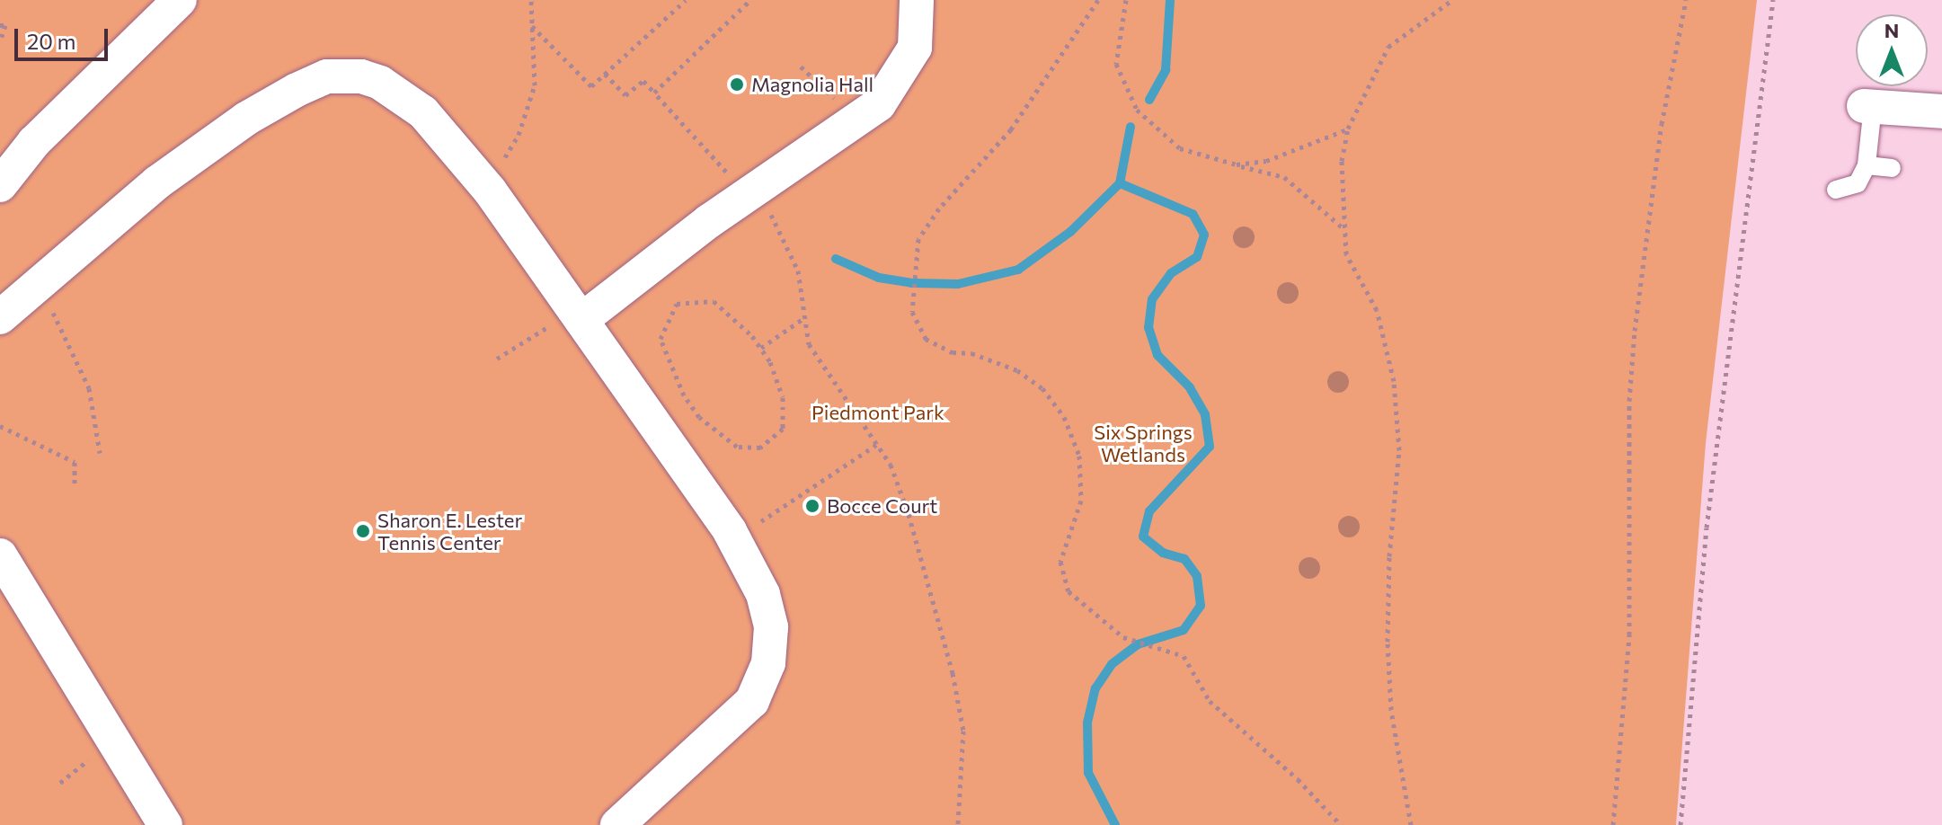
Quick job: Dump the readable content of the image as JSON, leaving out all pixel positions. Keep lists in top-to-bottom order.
{
  "parks": ["Piedmont Park", "Six Springs Wetlands"],
  "places": ["Magnolia Hall", "Bocce Court", "Sharon E. Lester Tennis Center"],
  "scale_bar": "20 m",
  "north": "top"
}
